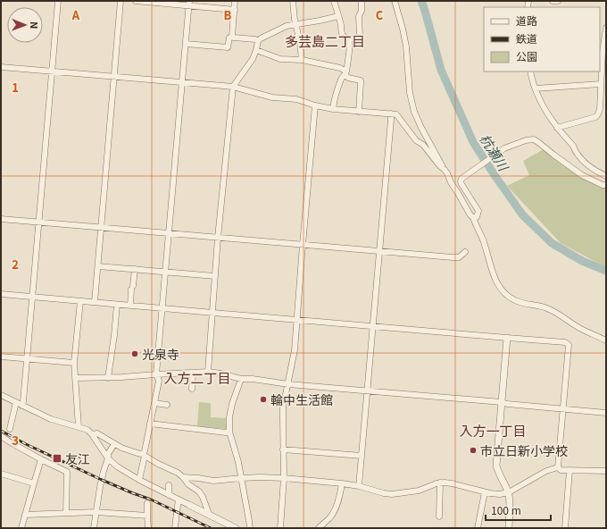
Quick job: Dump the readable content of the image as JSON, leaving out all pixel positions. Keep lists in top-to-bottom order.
{
  "districts": ["多芸島二丁目", "入方二丁目", "入方一丁目"],
  "water": ["杭瀬川"],
  "places": {
    "other": ["光泉寺", "輪中生活館", "市立日新小学校"],
    "transit": ["友江"]
  },
  "legend": ["道路", "鉄道", "公園"],
  "scale_bar": "100 m",
  "north": "right",
  "grid": {
    "columns": ["A", "B", "C"],
    "rows": ["1", "2", "3"]
  }
}
